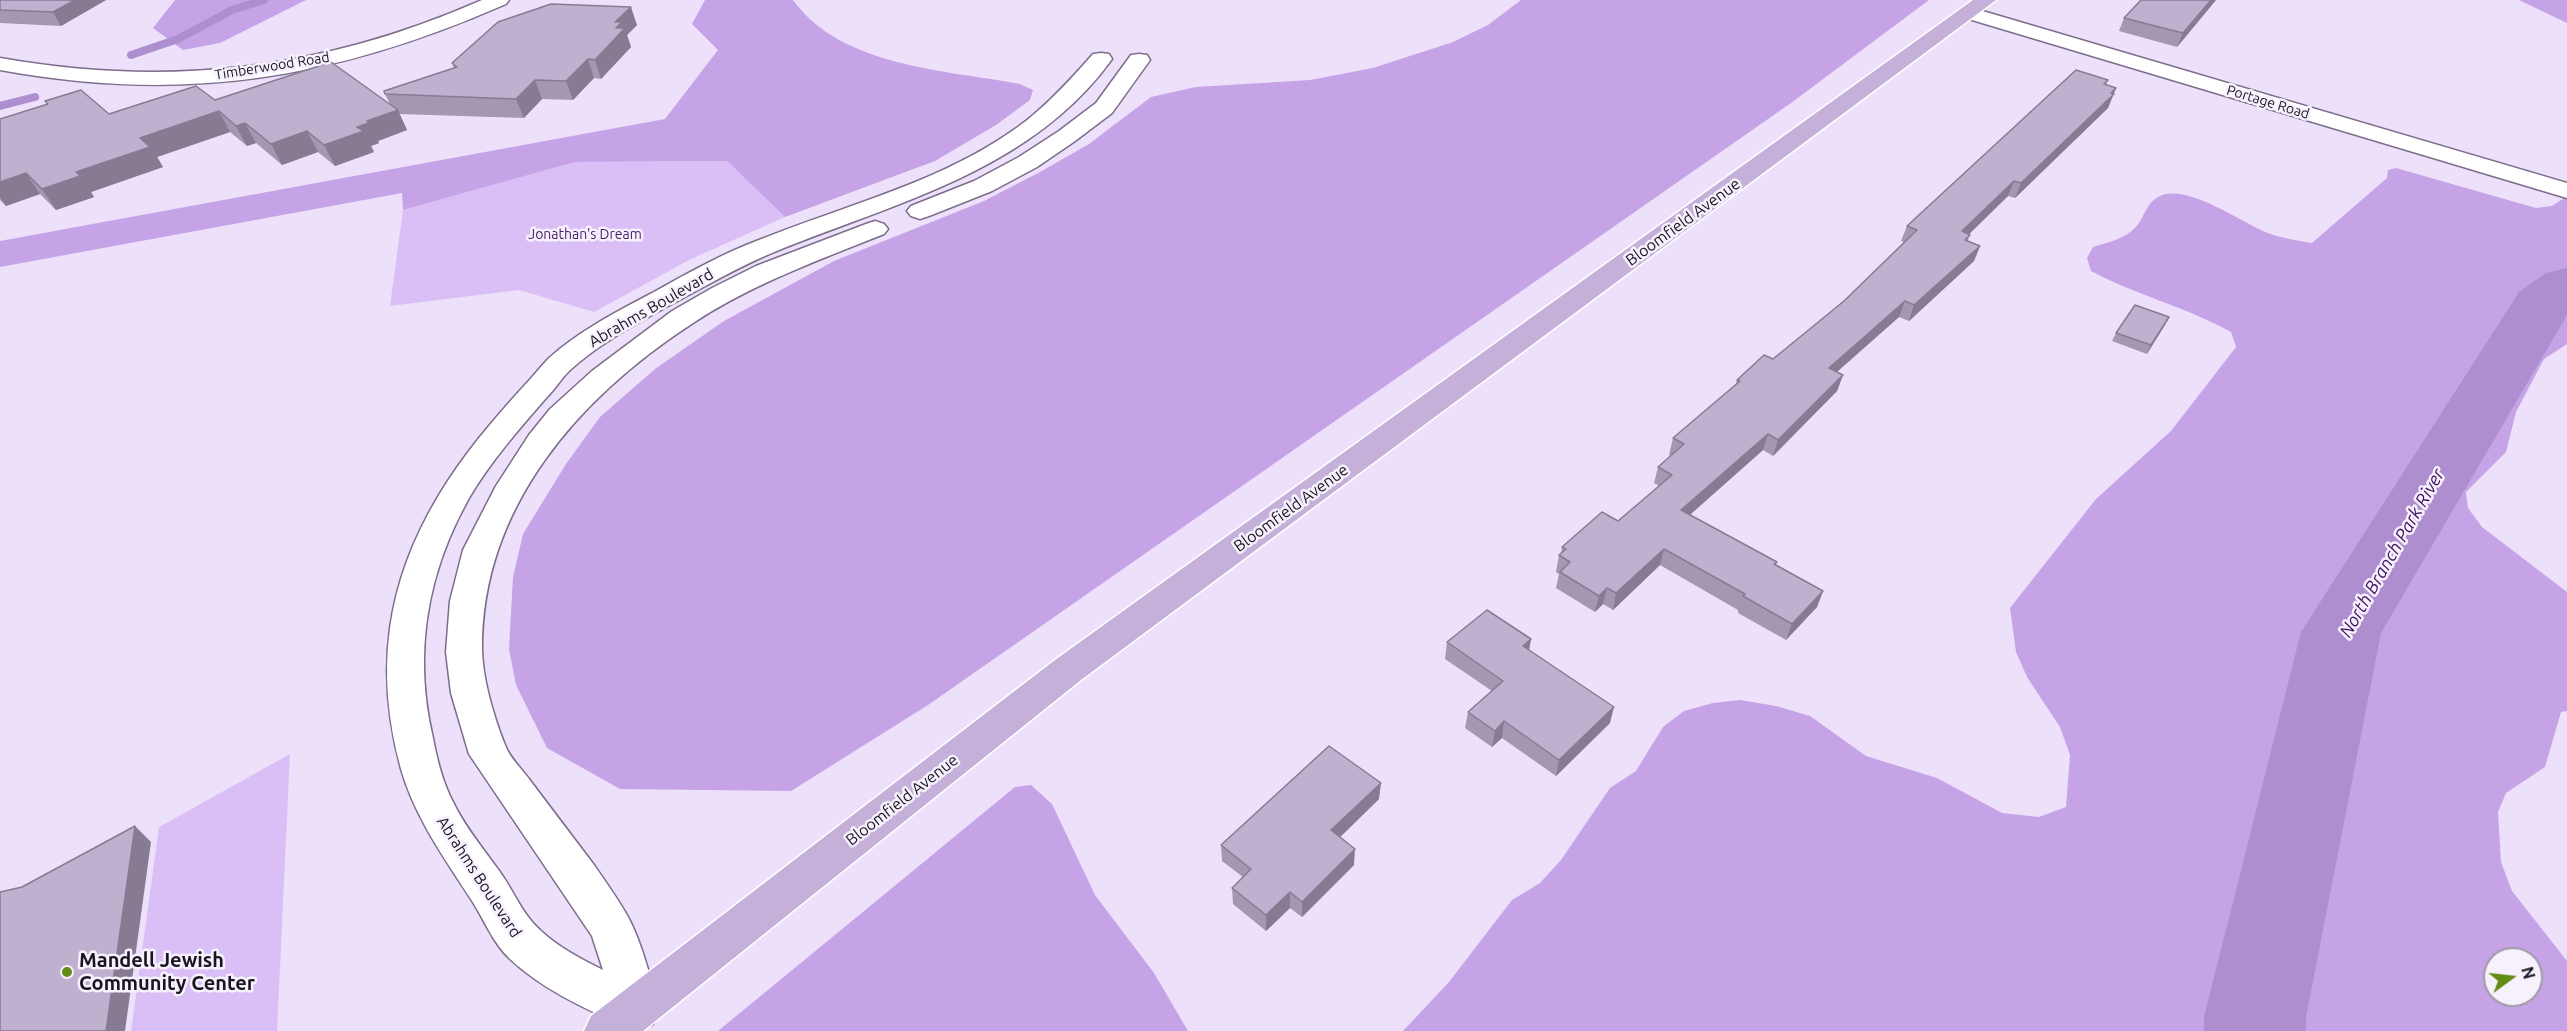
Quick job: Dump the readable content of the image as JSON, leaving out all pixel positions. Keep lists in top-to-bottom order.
{
  "streets": {
    "main road": ["Bloomfield Avenue"],
    "street": ["Timberwood Road", "Portage Road", "Abrahms Boulevard"]
  },
  "crossings": [
    ["Portage Road", "Bloomfield Avenue"],
    ["Bloomfield Avenue", "Abrahms Boulevard"]
  ],
  "water": ["North Branch Park River"],
  "parks": ["Jonathan's Dream"],
  "places": ["Mandell Jewish Community Center"],
  "north": "right"
}
